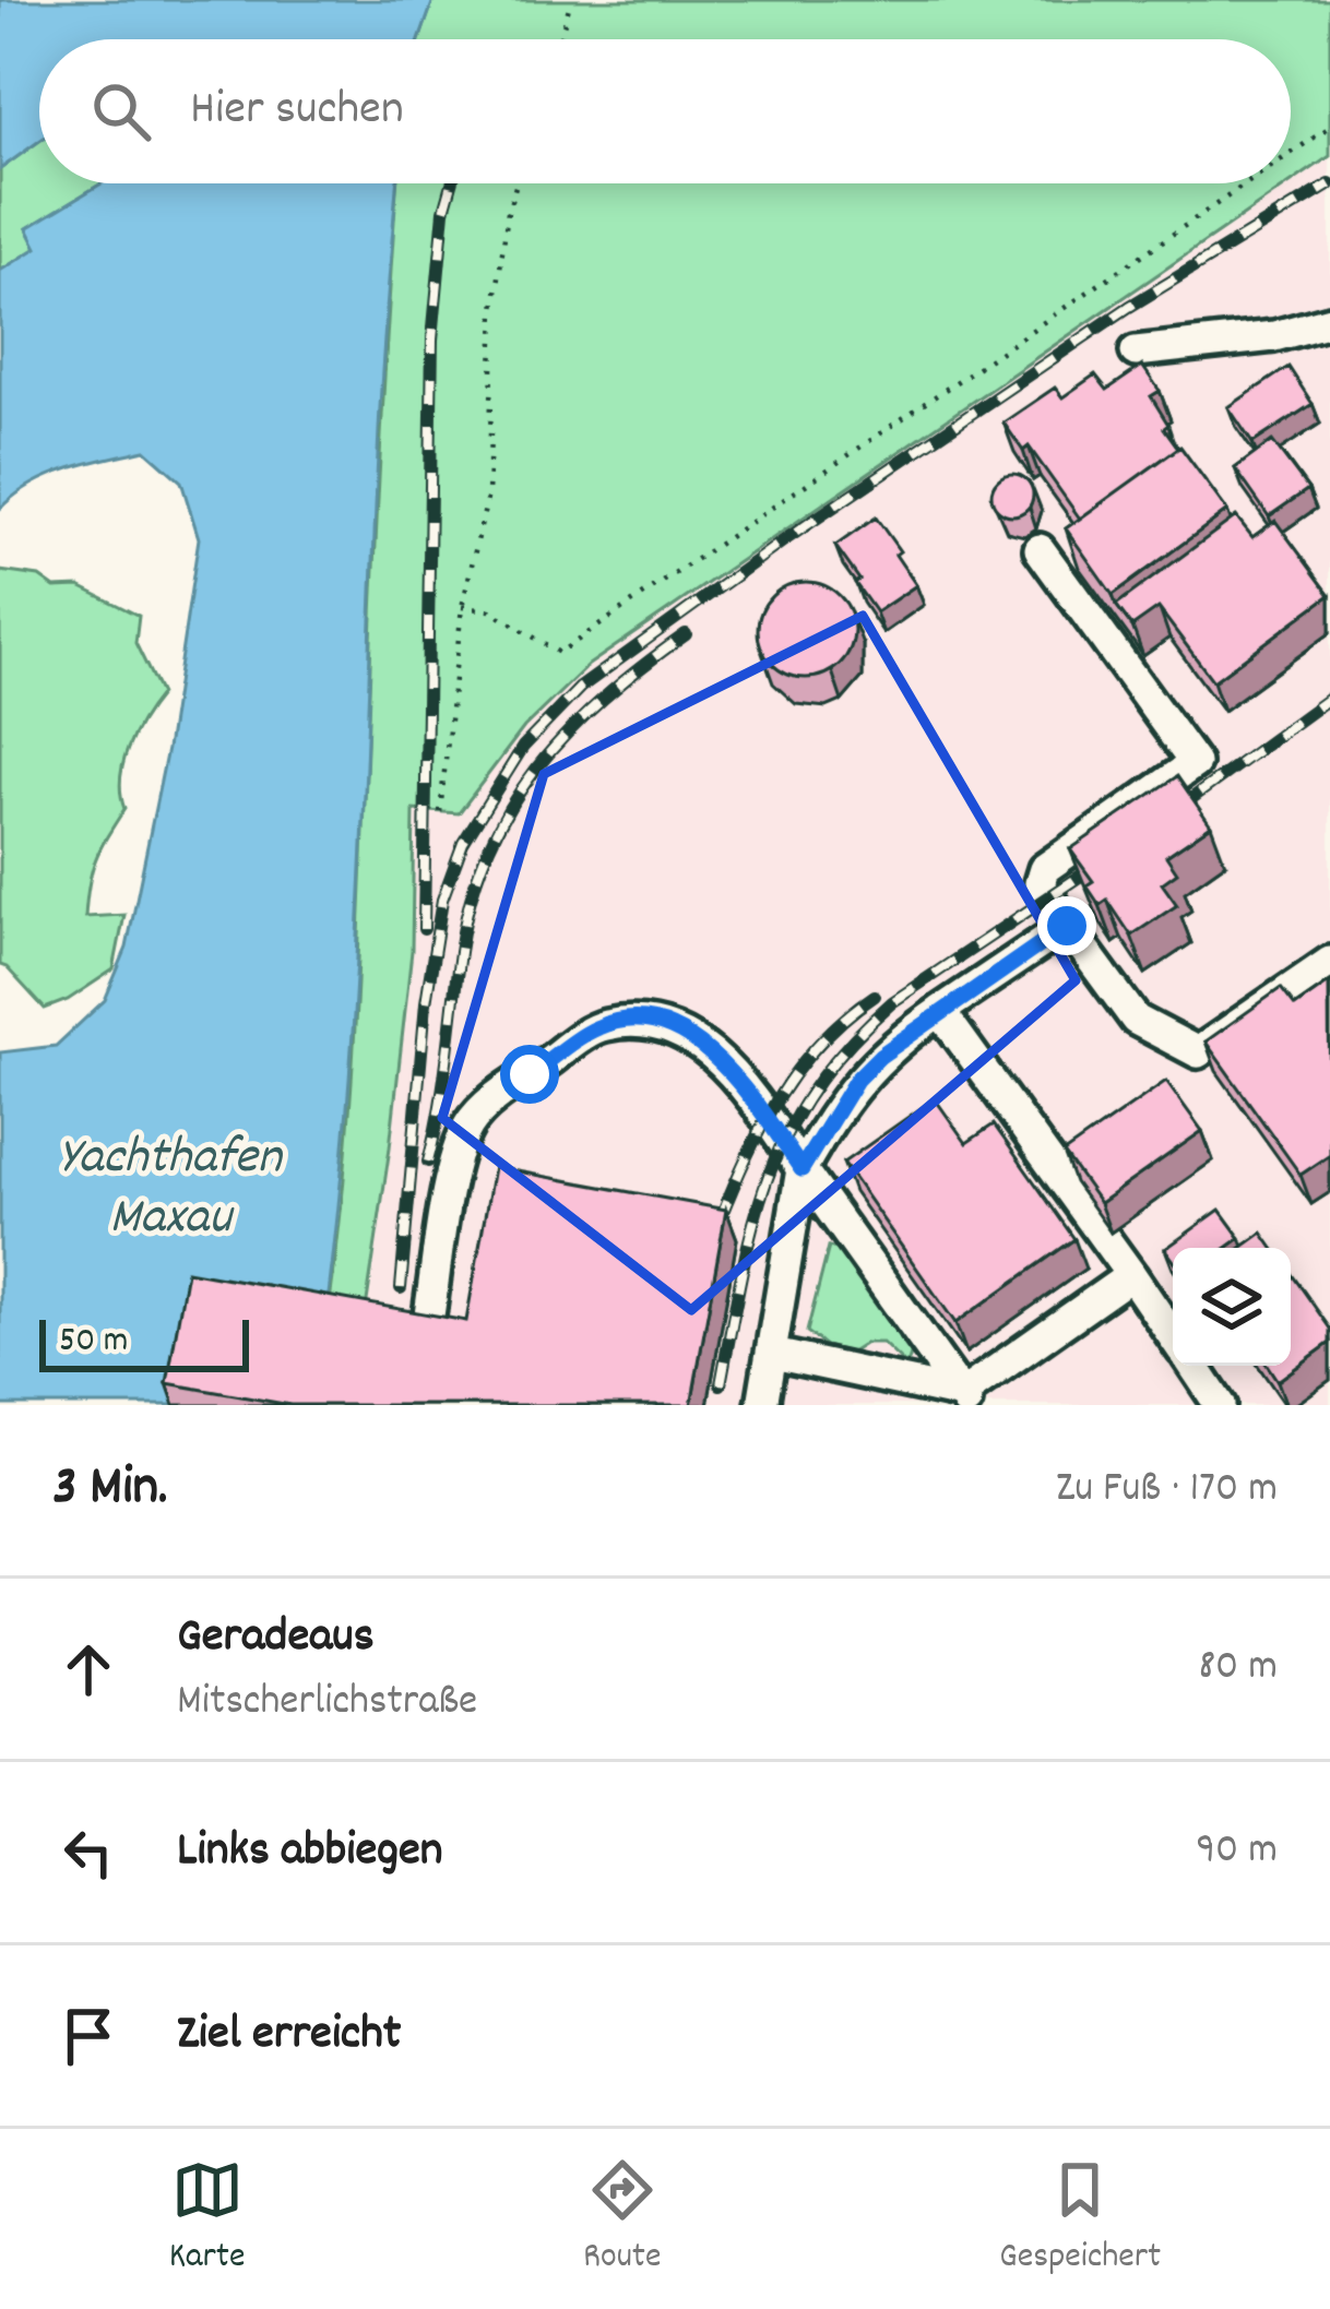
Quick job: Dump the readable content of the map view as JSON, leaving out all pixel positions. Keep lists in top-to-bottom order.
{
  "water": ["Yachthafen Maxau"],
  "scale_bar": "50 m",
  "page": {
    "search": "Hier suchen",
    "scale": "50 m",
    "heading": ["3 Min.", "Zu Fuß · 170 m"],
    "list": [
      ["Geradeaus", "Mitscherlichstraße", "80 m"],
      ["Links abbiegen", "90 m"],
      "Ziel erreicht"
    ],
    "nav": ["Karte", "Route", "Gespeichert"]
  }
}
